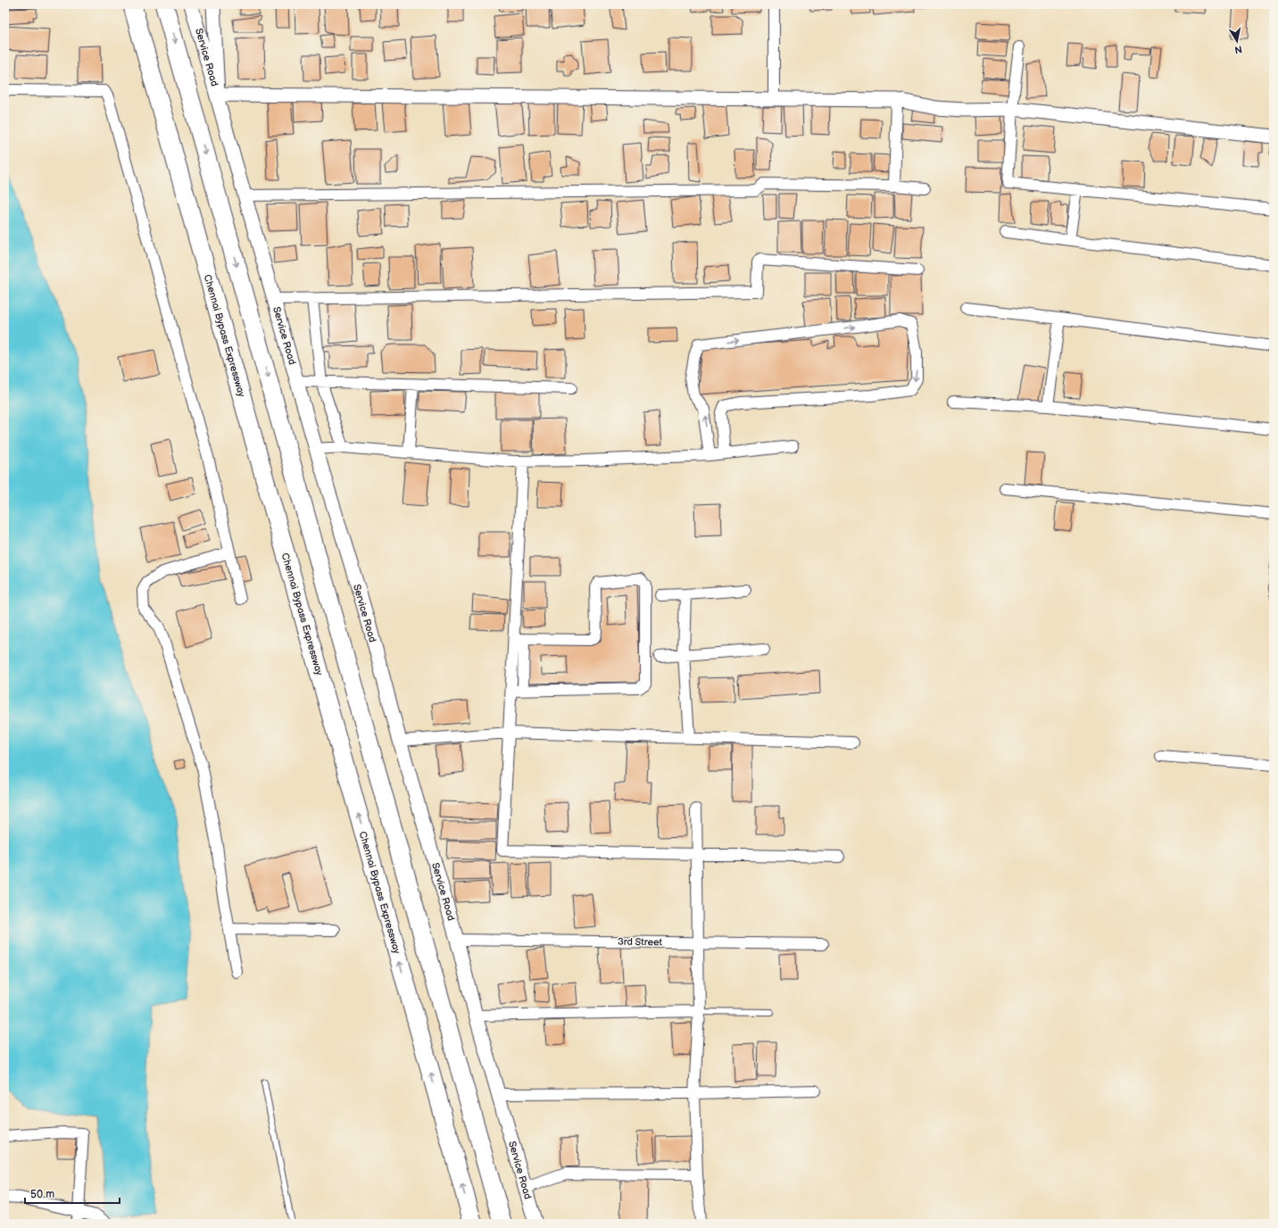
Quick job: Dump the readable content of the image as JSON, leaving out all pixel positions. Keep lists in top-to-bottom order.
{
  "streets": {
    "highway": ["Chennai Bypass Expressway"],
    "street": ["Service Road", "3rd Street"]
  },
  "crossings": [
    ["Service Road", "3rd Street"]
  ],
  "scale_bar": "50 m",
  "north": "bottom"
}
